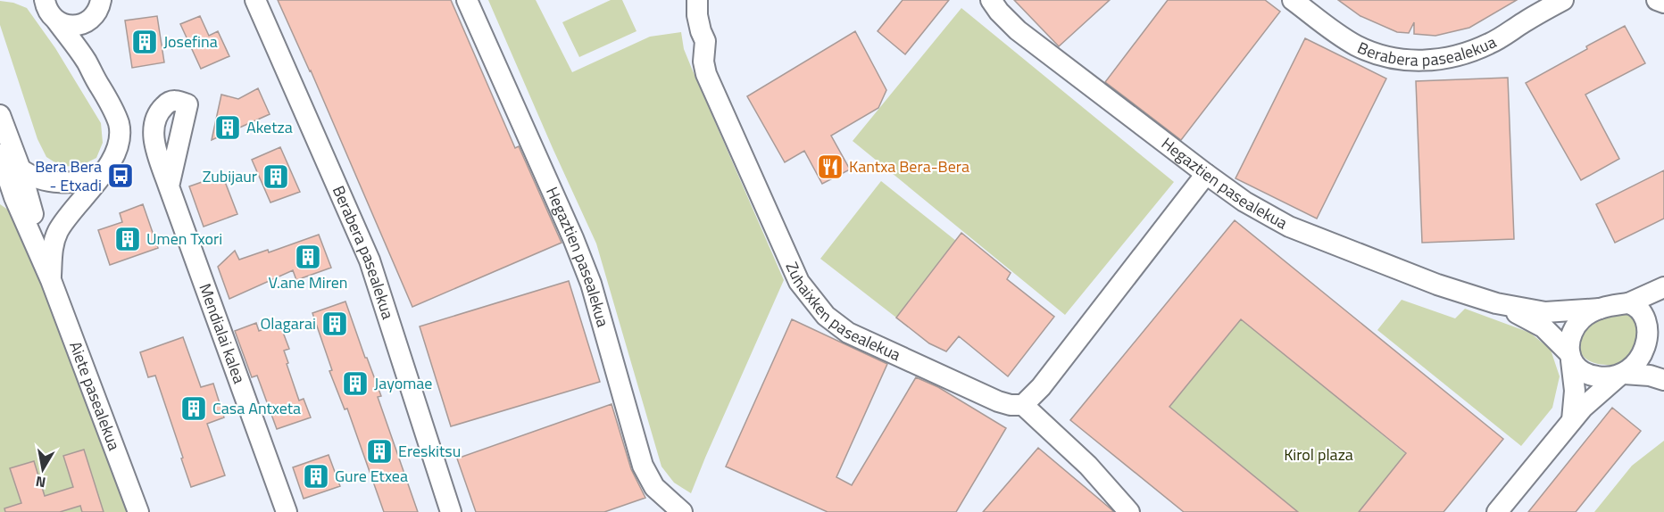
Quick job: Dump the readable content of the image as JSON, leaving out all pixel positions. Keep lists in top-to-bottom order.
{
  "streets": {
    "street": [
      "Berabera pasealekua",
      "Hegaztien pasealekua",
      "Zuhaixken pasealekua",
      "Mendialai kalea",
      "Aiete pasealekua"
    ]
  },
  "parks": ["Kirol plaza"],
  "places": {
    "building": [
      "Josefina",
      "Aketza",
      "Zubijaur",
      "Umen Txori",
      "V.ane Miren",
      "Olagarai",
      "Jayomae",
      "Casa Antxeta",
      "Ereskitsu",
      "Gure Etxea"
    ],
    "restaurant": ["Kantxa Bera-Bera"],
    "bus stop": ["Bera Bera - Etxadi"]
  },
  "north": "bottom"
}
